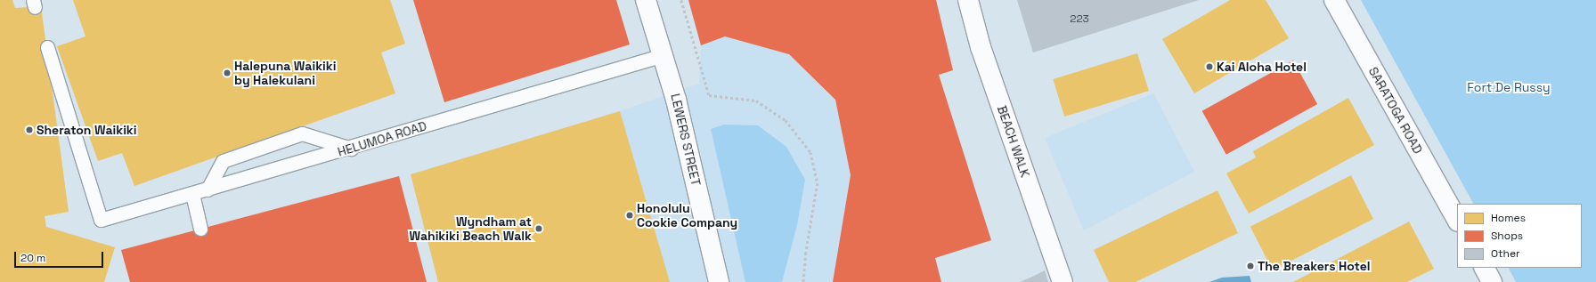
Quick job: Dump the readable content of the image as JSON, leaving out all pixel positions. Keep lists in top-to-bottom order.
{
  "streets": {
    "street": ["SARATOGA ROAD", "LEWERS STREET", "BEACH WALK"],
    "lane": ["HELUMOA ROAD"]
  },
  "crossings": [
    ["HELUMOA ROAD", "LEWERS STREET"]
  ],
  "parks": ["Fort De Russy"],
  "places": [
    "Kai Aloha Hotel",
    "Halepuna Waikiki by Halekulani",
    "Sheraton Waikiki",
    "Honolulu Cookie Company",
    "Wyndham at Wahikiki Beach Walk",
    "The Breakers Hotel"
  ],
  "house_numbers": ["223"],
  "legend": ["Homes", "Shops", "Other"],
  "scale_bar": "20 m"
}
